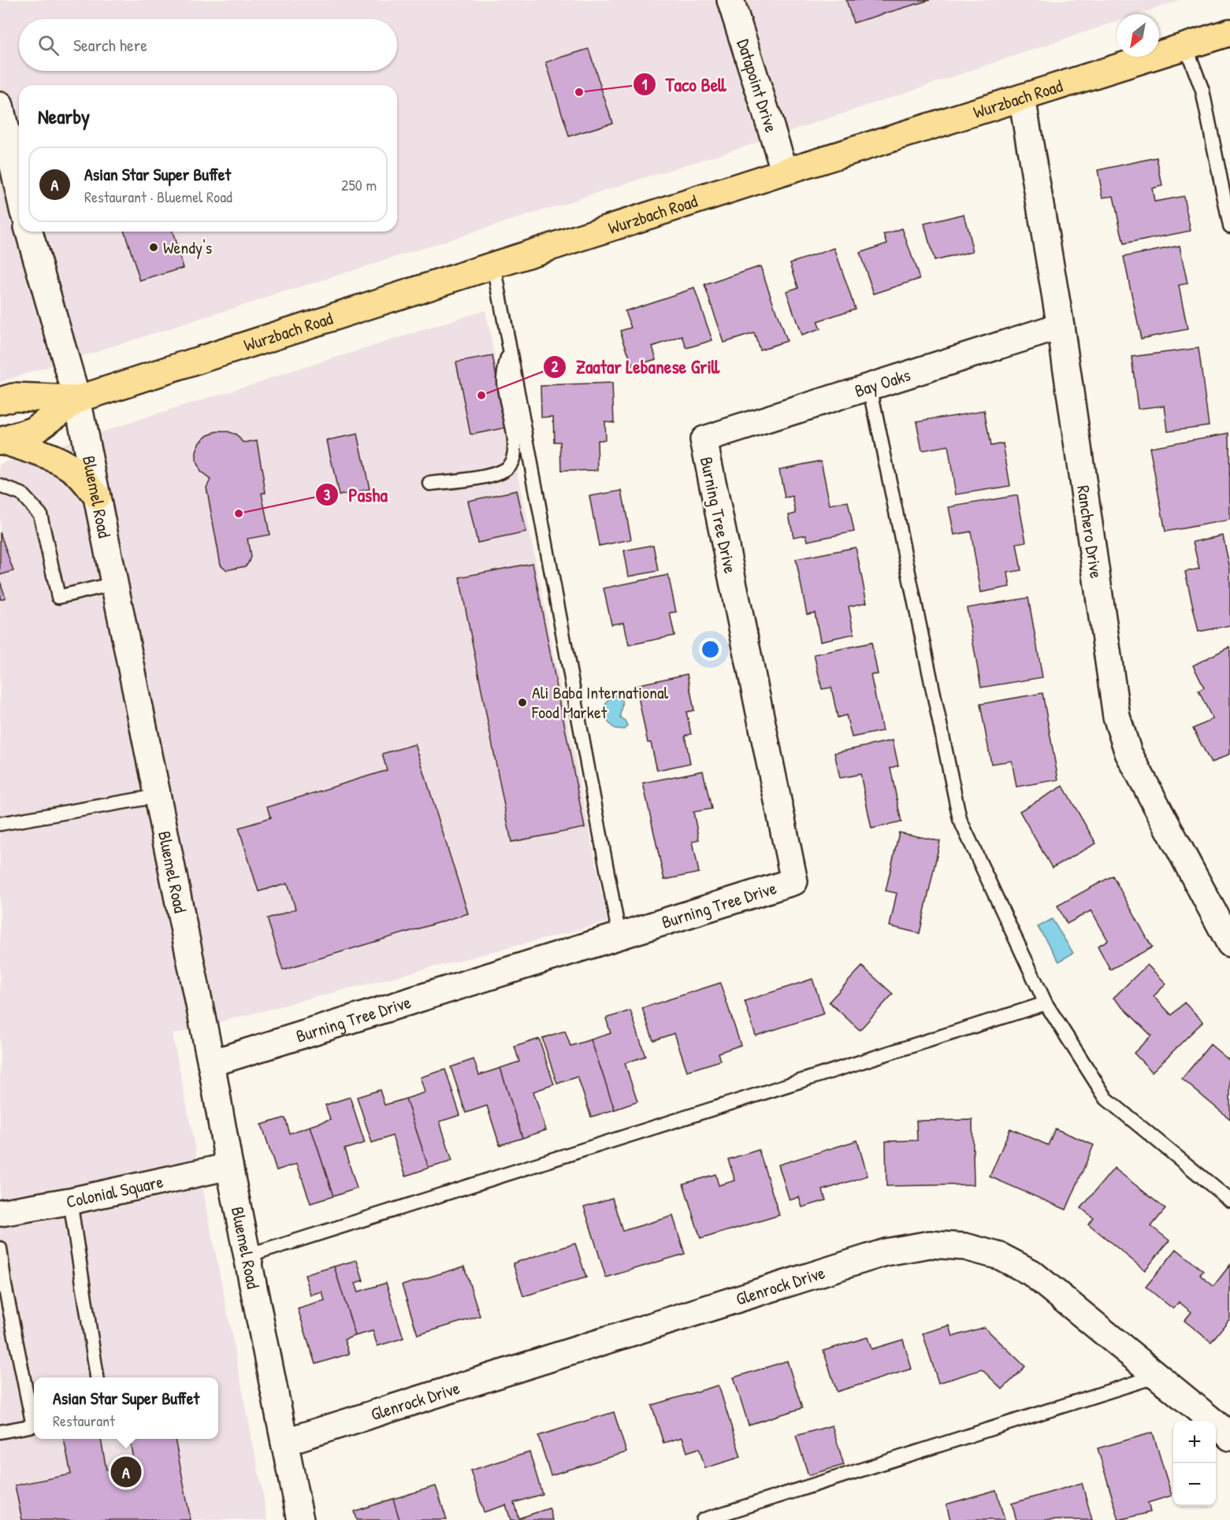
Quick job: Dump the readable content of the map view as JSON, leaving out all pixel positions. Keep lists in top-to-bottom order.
{
  "streets": {
    "main road": ["Wurzbach Road"],
    "street": [
      "Datapoint Drive",
      "Bay Oaks",
      "Bluemel Road",
      "Burning Tree Drive",
      "Ranchero Drive",
      "Colonial Square",
      "Glenrock Drive"
    ]
  },
  "crossings": [
    ["Datapoint Drive", "Wurzbach Road"],
    ["Wurzbach Road", "Bluemel Road"],
    ["Wurzbach Road", "Ranchero Drive"],
    ["Bay Oaks", "Burning Tree Drive"],
    ["Bay Oaks", "Ranchero Drive"],
    ["Bluemel Road", "Burning Tree Drive"],
    ["Bluemel Road", "Colonial Square"],
    ["Bluemel Road", "Glenrock Drive"]
  ],
  "places": [
    "Taco Bell",
    "Wendy's",
    "Zaatar Lebanese Grill",
    "Pasha",
    "Ali Baba International Food Market"
  ],
  "north": "bottom left",
  "page": {
    "search": "Search here",
    "heading": "Nearby",
    "list": [
      {
        "mark": "A",
        "name": "Asian Star Super Buffet",
        "note": "Restaurant · Bluemel Road",
        "value": "250 m"
      }
    ],
    "popup": ["Asian Star Super Buffet", "Restaurant"],
    "map_buttons": ["+", "−"],
    "pins": "A"
  }
}
